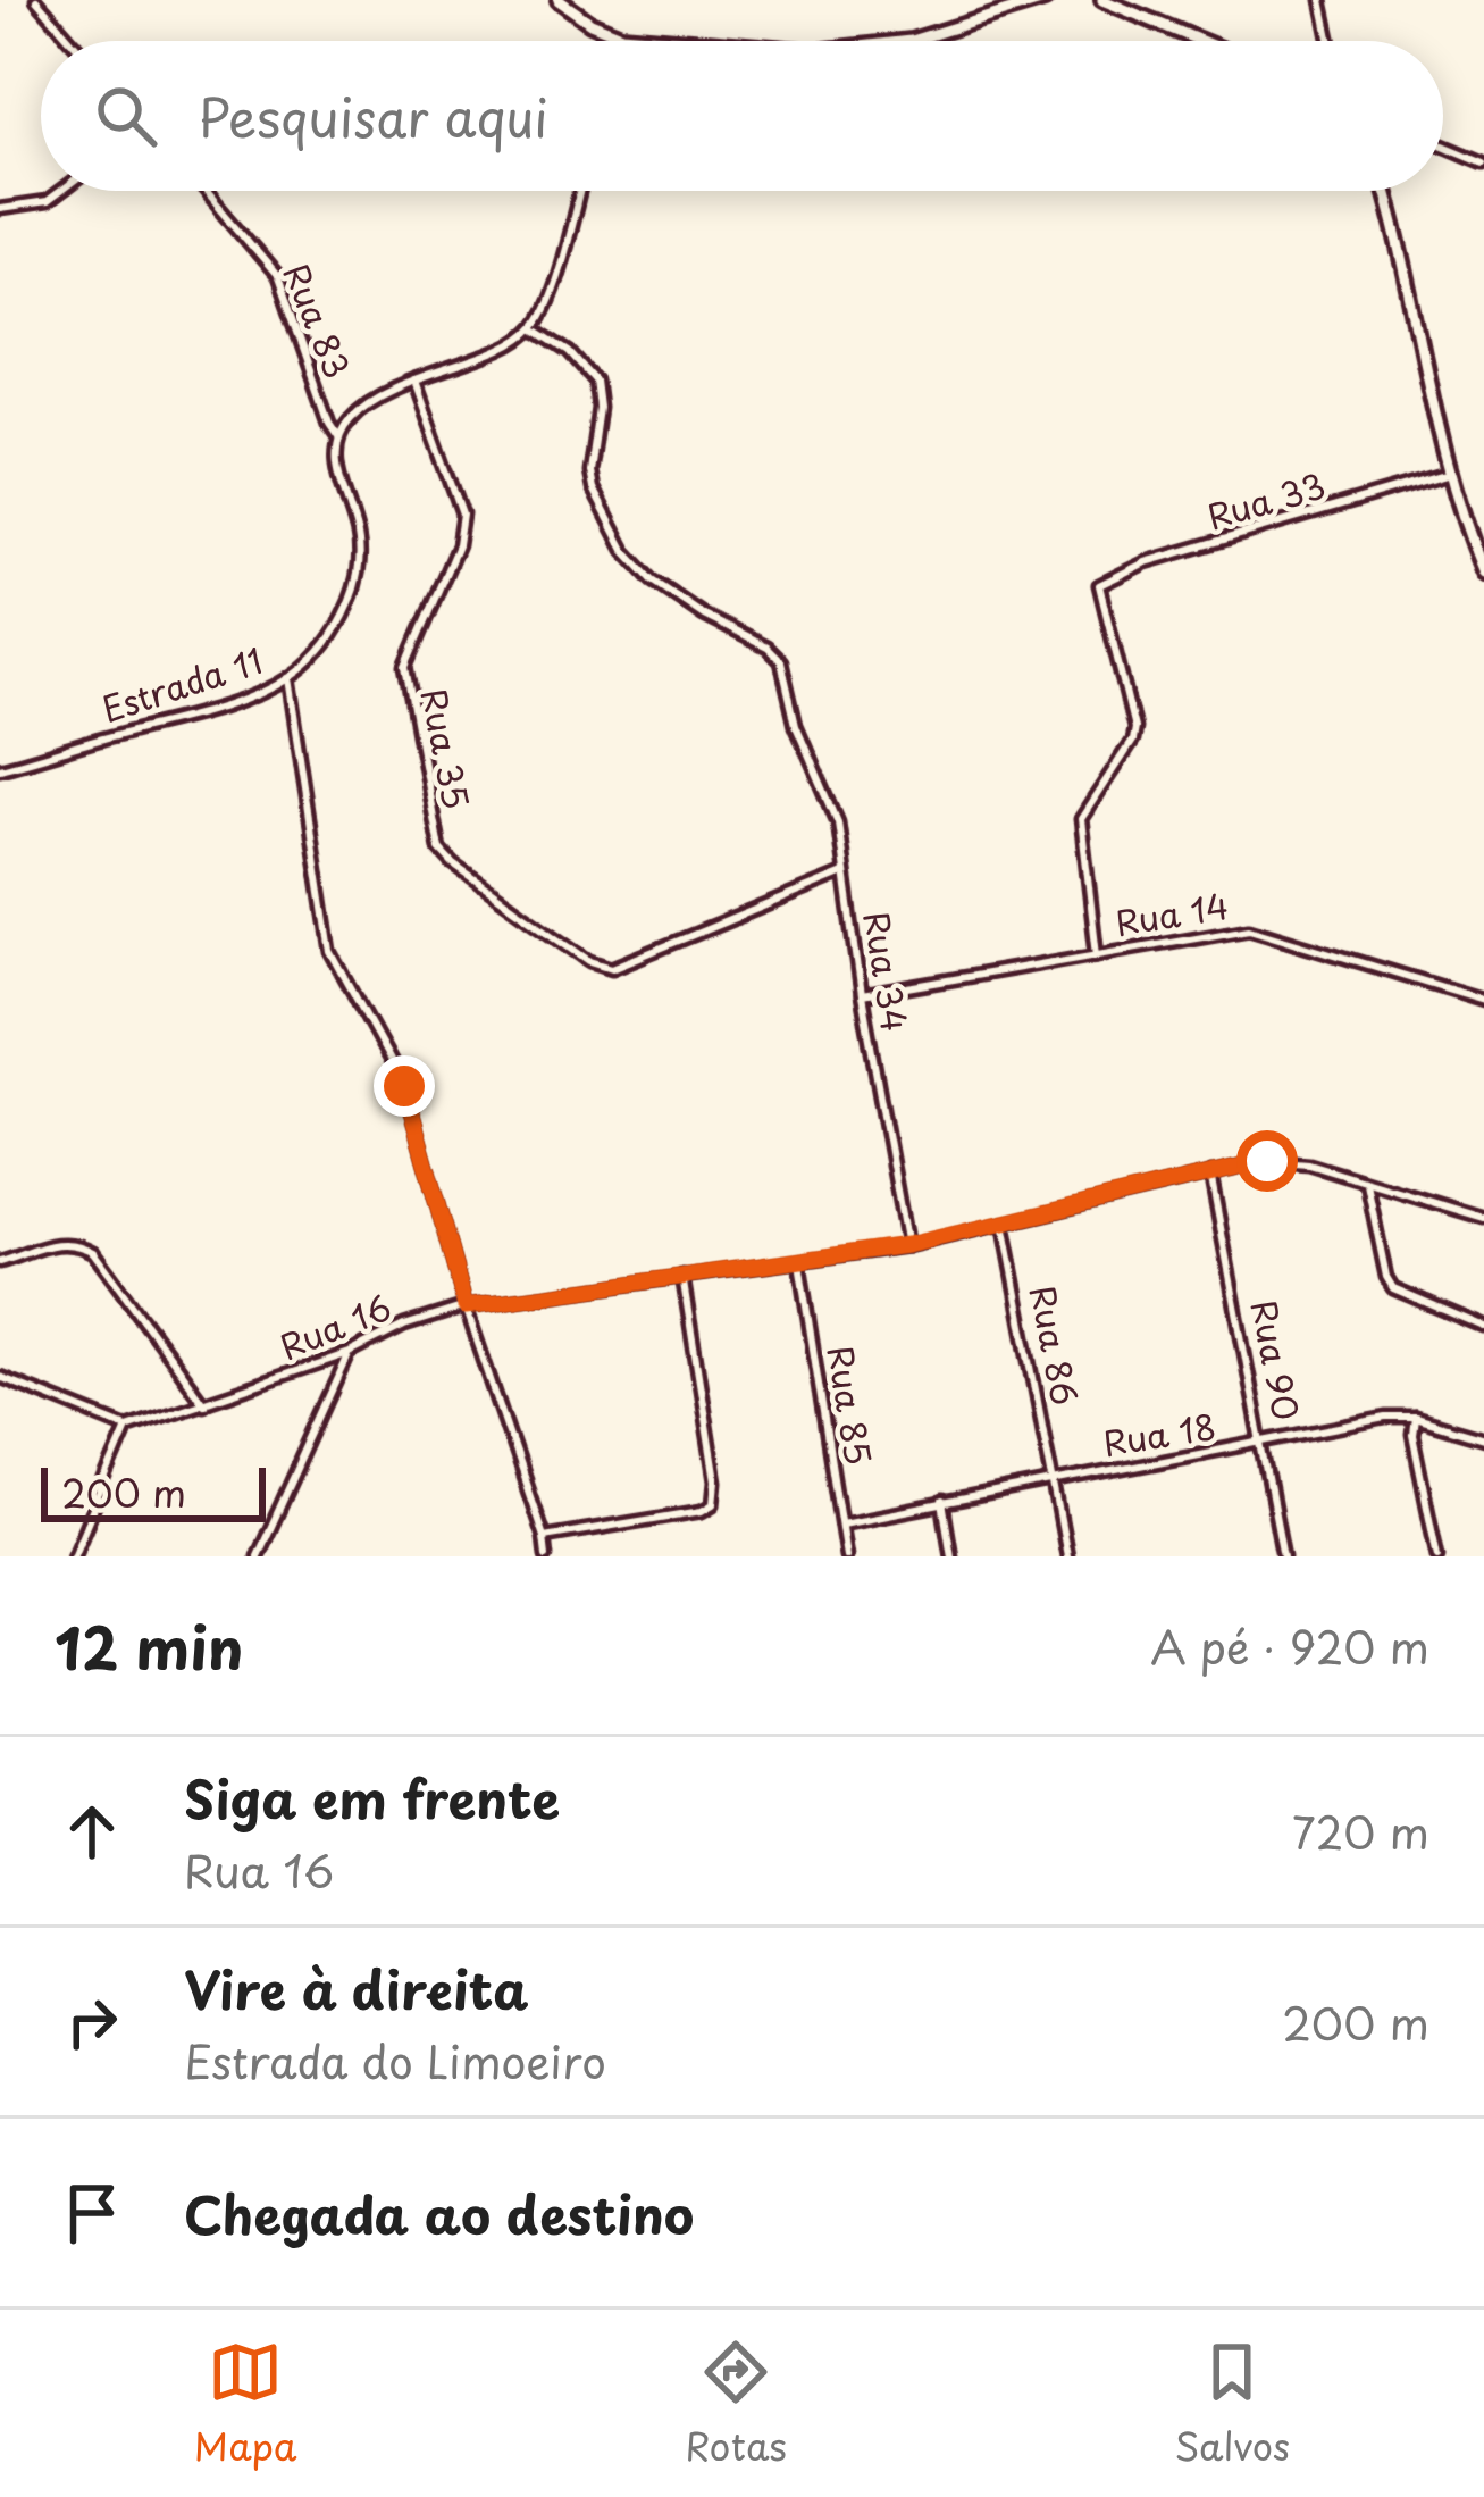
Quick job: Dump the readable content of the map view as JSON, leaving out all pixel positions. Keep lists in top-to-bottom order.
{
  "streets": {
    "street": [
      "Rua 83",
      "Rua 33",
      "Estrada 11",
      "Rua 35",
      "Rua 14",
      "Rua 34",
      "Rua 16",
      "Rua 86",
      "Rua 90",
      "Rua 85",
      "Rua 18"
    ]
  },
  "crossings": [
    ["Rua 83", "Estrada 11"],
    ["Rua 33", "Rua 14"],
    ["Rua 35", "Rua 34"],
    ["Rua 14", "Rua 34"],
    ["Rua 34", "Rua 16"],
    ["Rua 16", "Rua 86"],
    ["Rua 16", "Rua 90"],
    ["Rua 16", "Rua 85"],
    ["Rua 86", "Rua 18"],
    ["Rua 90", "Rua 18"],
    ["Rua 85", "Rua 18"]
  ],
  "scale_bar": "200 m",
  "page": {
    "search": "Pesquisar aqui",
    "scale": "200 m",
    "heading": ["12 min", "A pé · 920 m"],
    "list": [
      ["Siga em frente", "Rua 16", "720 m"],
      ["Vire à direita", "Estrada do Limoeiro", "200 m"],
      "Chegada ao destino"
    ],
    "nav": ["Mapa", "Rotas", "Salvos"]
  }
}
